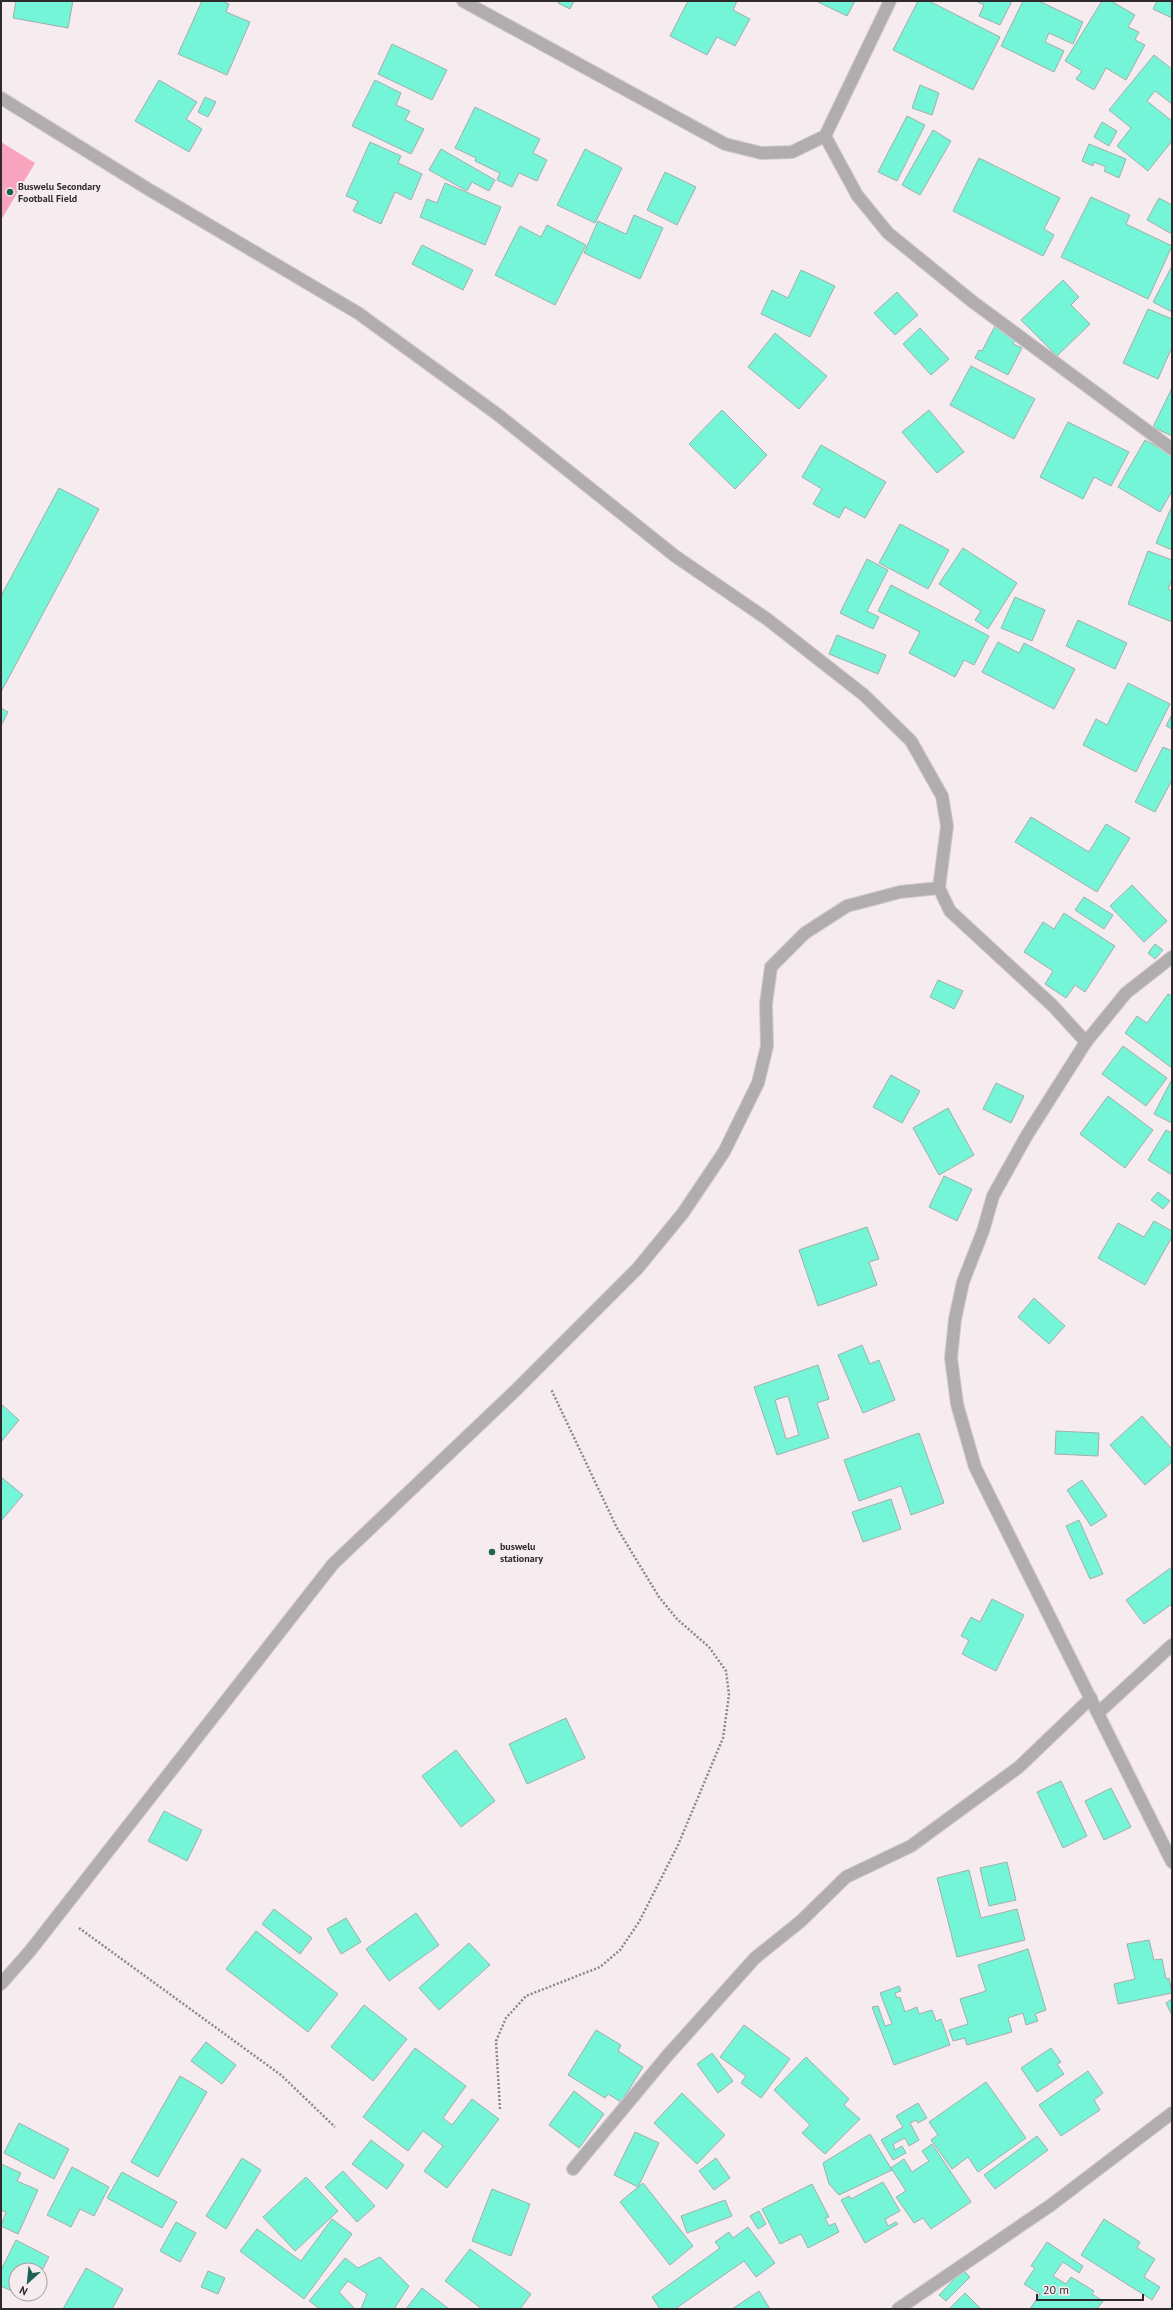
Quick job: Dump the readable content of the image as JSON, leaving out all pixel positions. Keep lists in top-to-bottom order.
{
  "places": ["Buswelu Secondary Football Field", "buswelu stationary"],
  "scale_bar": "20 m",
  "north": "bottom left"
}
